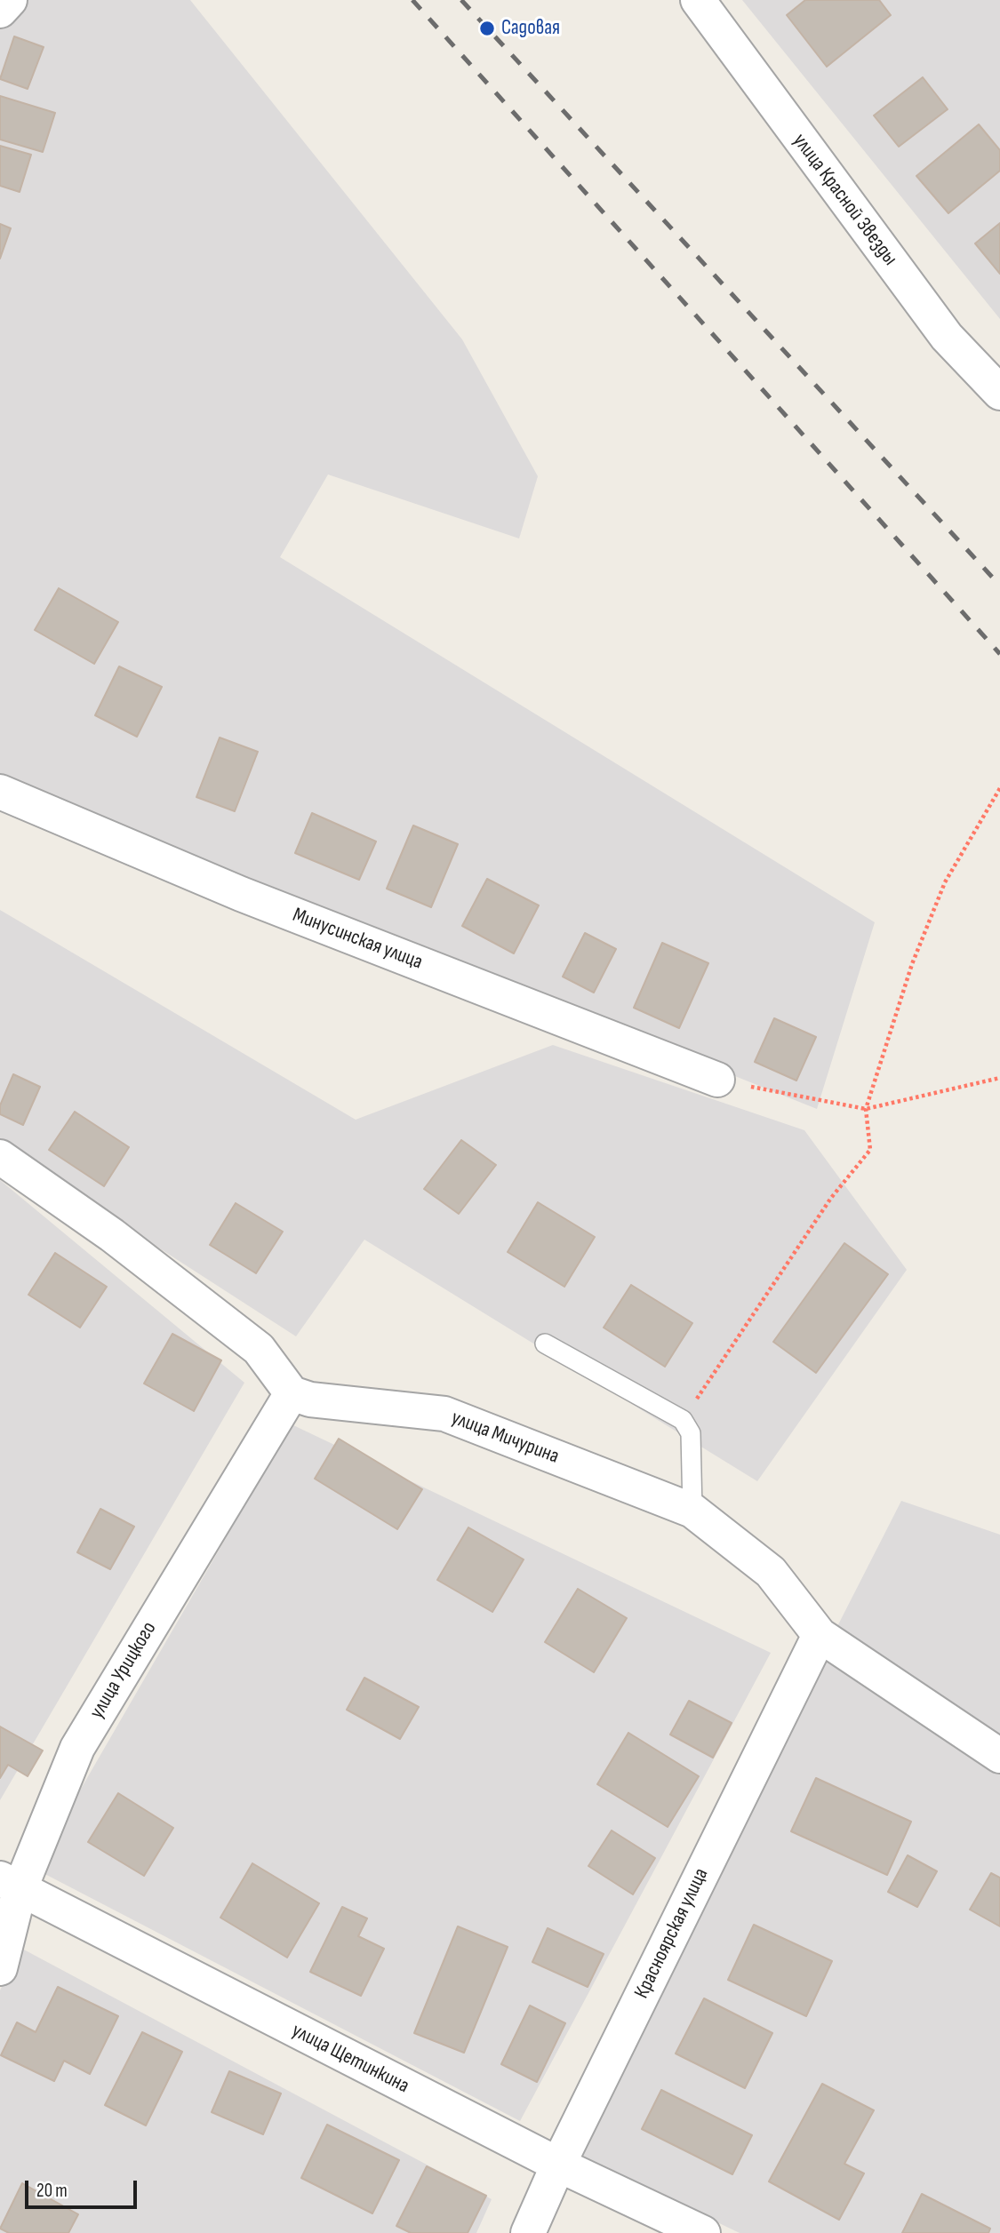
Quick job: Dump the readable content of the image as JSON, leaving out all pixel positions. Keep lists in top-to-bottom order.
{
  "streets": {
    "street": [
      "улица Красной Звезды",
      "Минусинская улица",
      "улица Мичурина",
      "улица Урицкого",
      "Красноярская улица",
      "улица Щетинкина"
    ]
  },
  "crossings": [
    ["улица Мичурина", "улица Урицкого"],
    ["улица Мичурина", "Красноярская улица"],
    ["улица Урицкого", "улица Щетинкина"],
    ["Красноярская улица", "улица Щетинкина"]
  ],
  "places": ["Садовая"],
  "scale_bar": "20 m"
}
